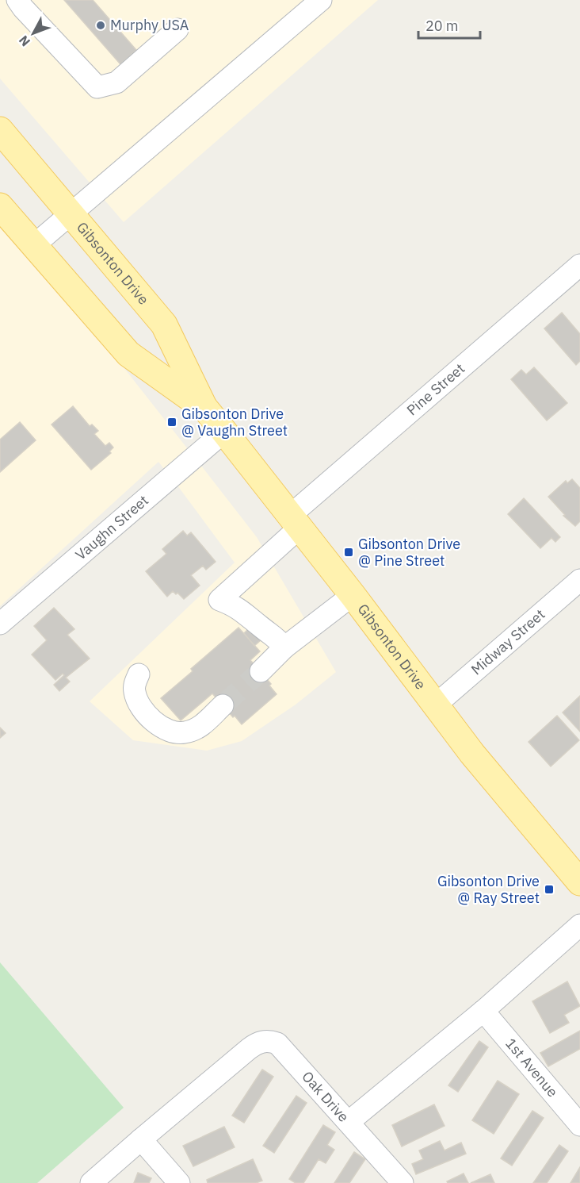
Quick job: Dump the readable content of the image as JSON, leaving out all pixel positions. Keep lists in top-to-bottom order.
{
  "streets": {
    "main road": ["Gibsonton Drive"],
    "street": [
      "Pine Street",
      "Vaughn Street",
      "Midway Street",
      "1st Avenue",
      "Oak Drive"
    ]
  },
  "crossings": [
    ["Gibsonton Drive", "Pine Street"],
    ["Gibsonton Drive", "Vaughn Street"],
    ["Gibsonton Drive", "Midway Street"],
    ["1st Avenue", "Oak Drive"]
  ],
  "places": {
    "other": ["Murphy USA"],
    "transit": ["Gibsonton Drive @ Vaughn Street", "Gibsonton Drive @ Pine Street", "Gibsonton Drive @ Ray Street"]
  },
  "scale_bar": "20 m",
  "north": "bottom left"
}
